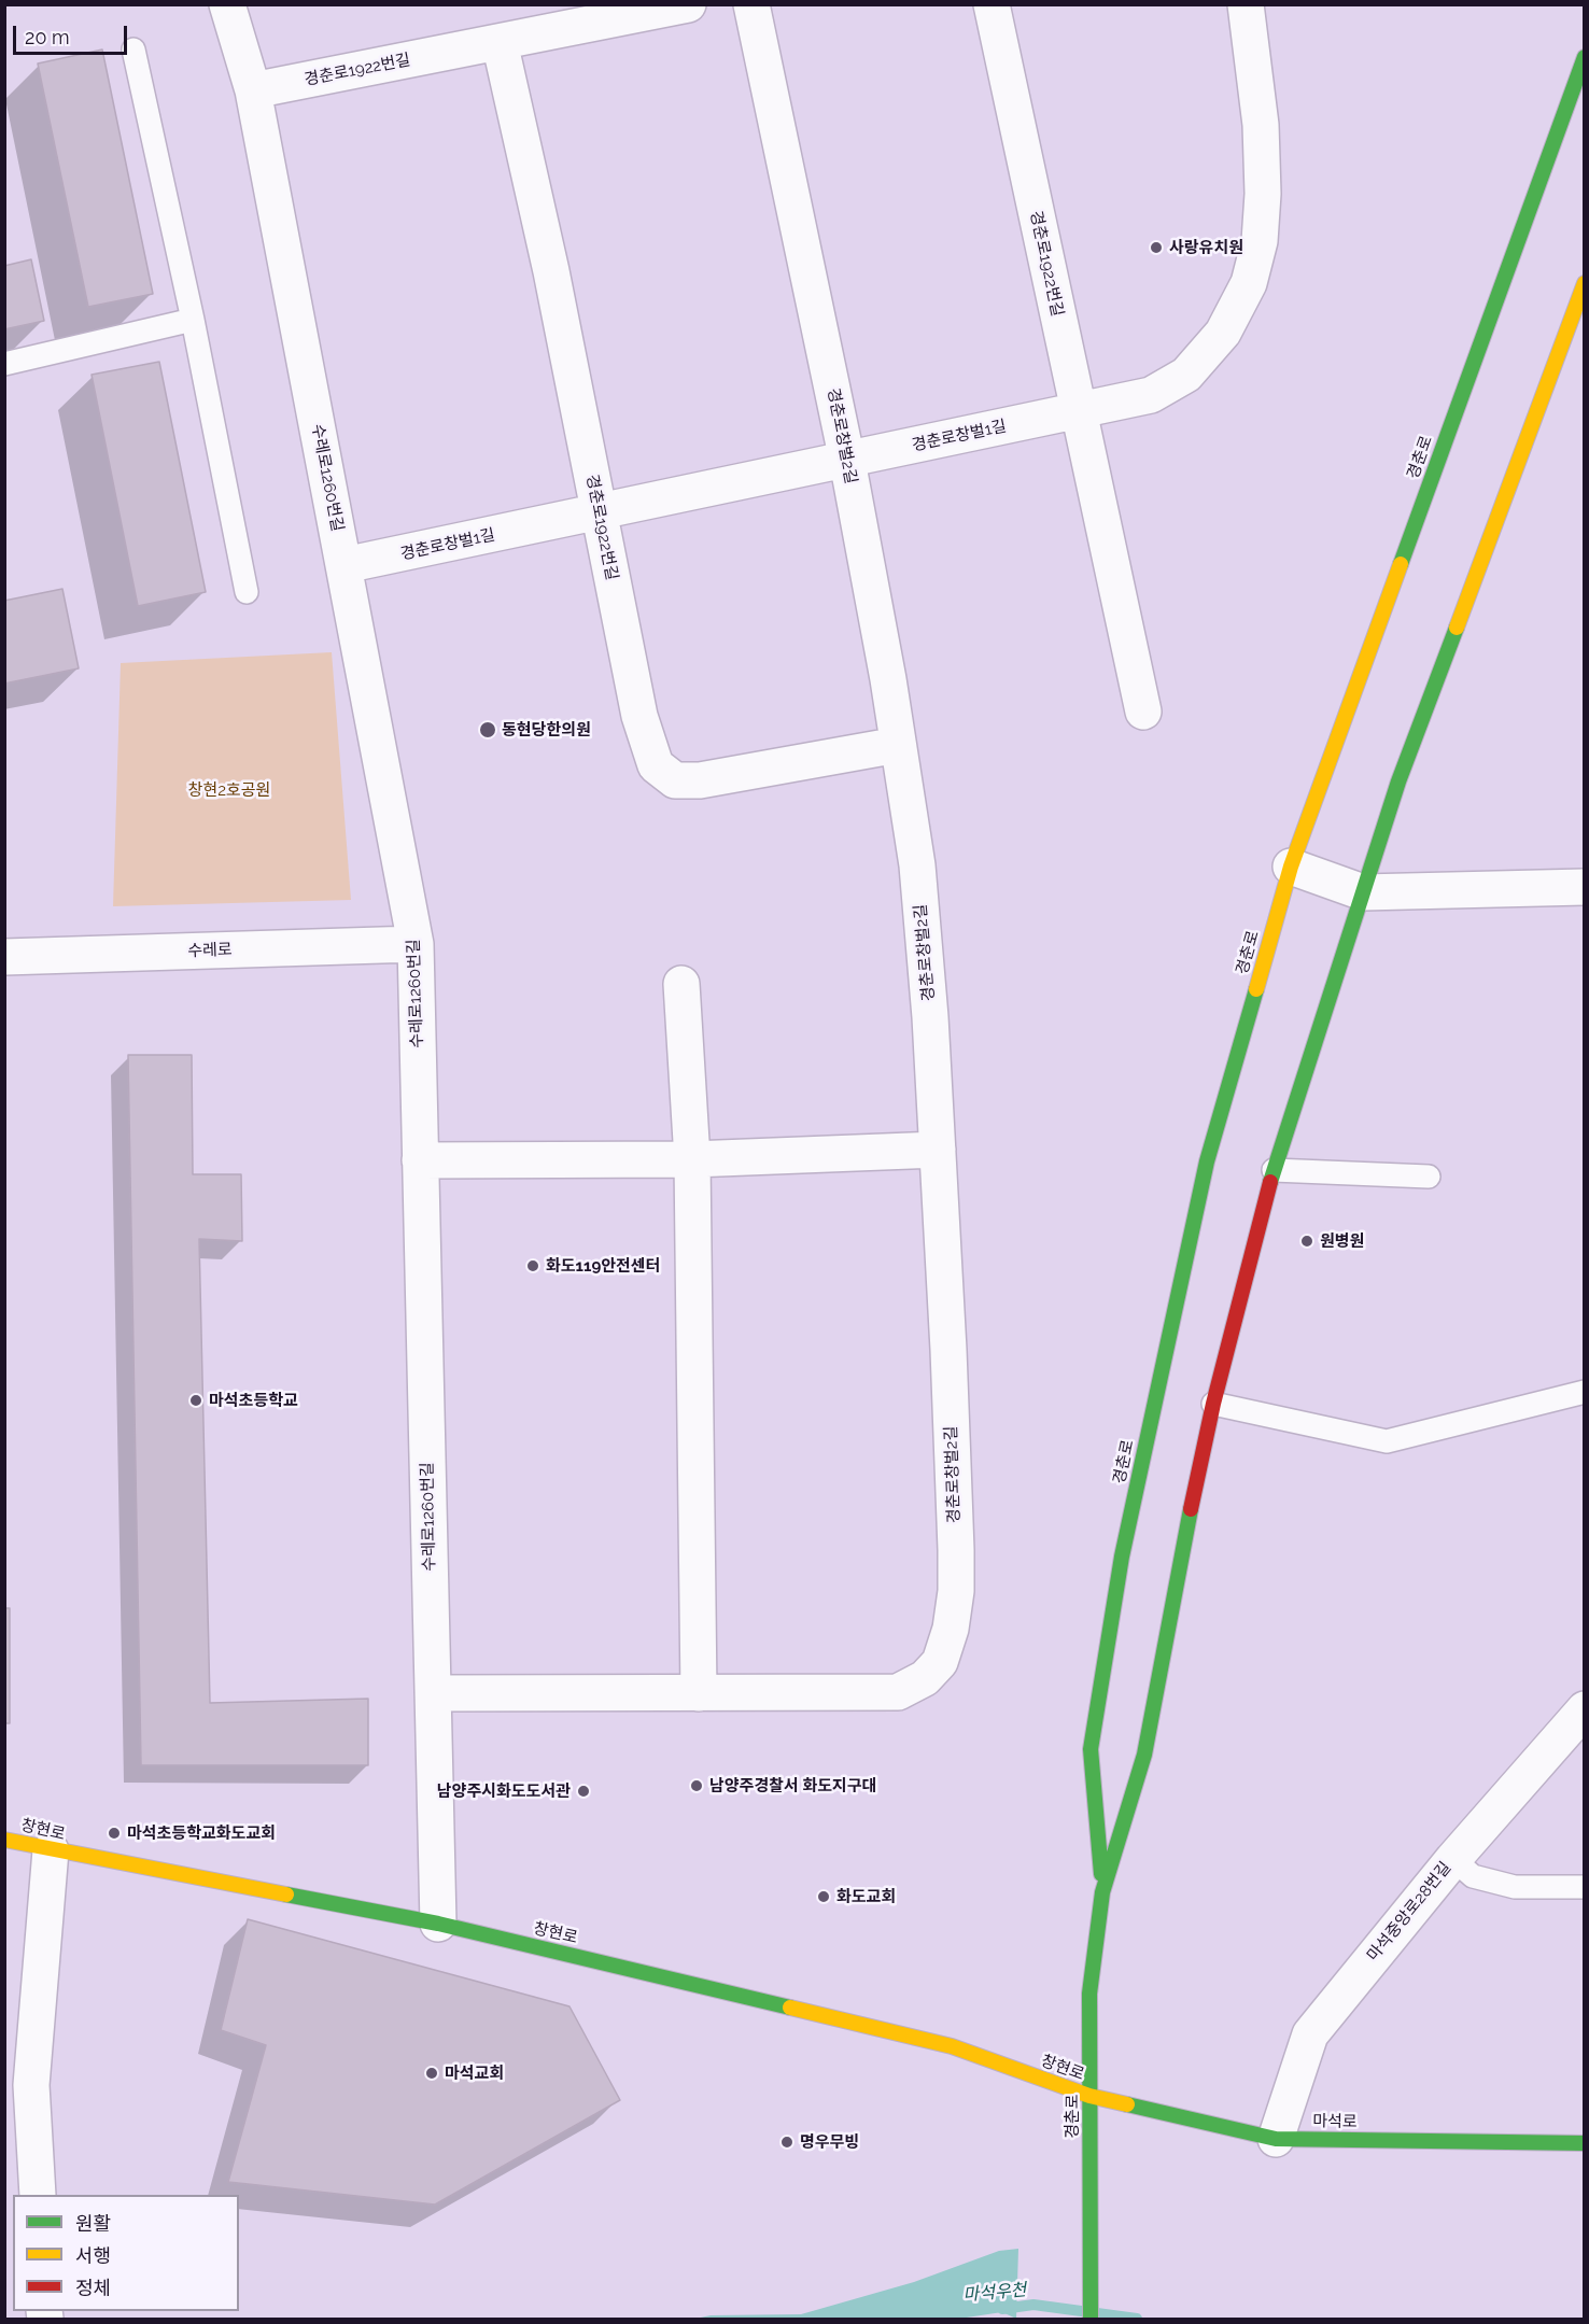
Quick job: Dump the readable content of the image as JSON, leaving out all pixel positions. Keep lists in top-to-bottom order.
{
  "streets": {
    "street": [
      "경춘로1922번길",
      "경춘로창벌2길",
      "경춘로창벌1길",
      "경춘로",
      "수레로1260번길",
      "수레로",
      "창현로",
      "마석중앙로28번길",
      "마석로"
    ]
  },
  "crossings": [
    ["경춘로1922번길", "경춘로창벌2길"],
    ["경춘로1922번길", "경춘로창벌1길"],
    ["경춘로1922번길", "수레로1260번길"],
    ["경춘로창벌2길", "경춘로창벌1길"],
    ["경춘로창벌2길", "수레로1260번길"],
    ["경춘로창벌1길", "수레로1260번길"],
    ["경춘로", "창현로"],
    ["경춘로", "마석로"],
    ["수레로1260번길", "수레로"],
    ["수레로1260번길", "창현로"],
    ["창현로", "마석로"],
    ["마석중앙로28번길", "마석로"]
  ],
  "water": ["마석우천"],
  "parks": ["창현2호공원"],
  "places": [
    "사랑유치원",
    "동현당한의원",
    "원병원",
    "화도119안전센터",
    "마석초등학교",
    "남양주경찰서 화도지구대",
    "남양주시화도도서관",
    "마석초등학교화도교회",
    "화도교회",
    "마석교회",
    "명우무빙"
  ],
  "legend": ["원활", "서행", "정체"],
  "scale_bar": "20 m"
}
